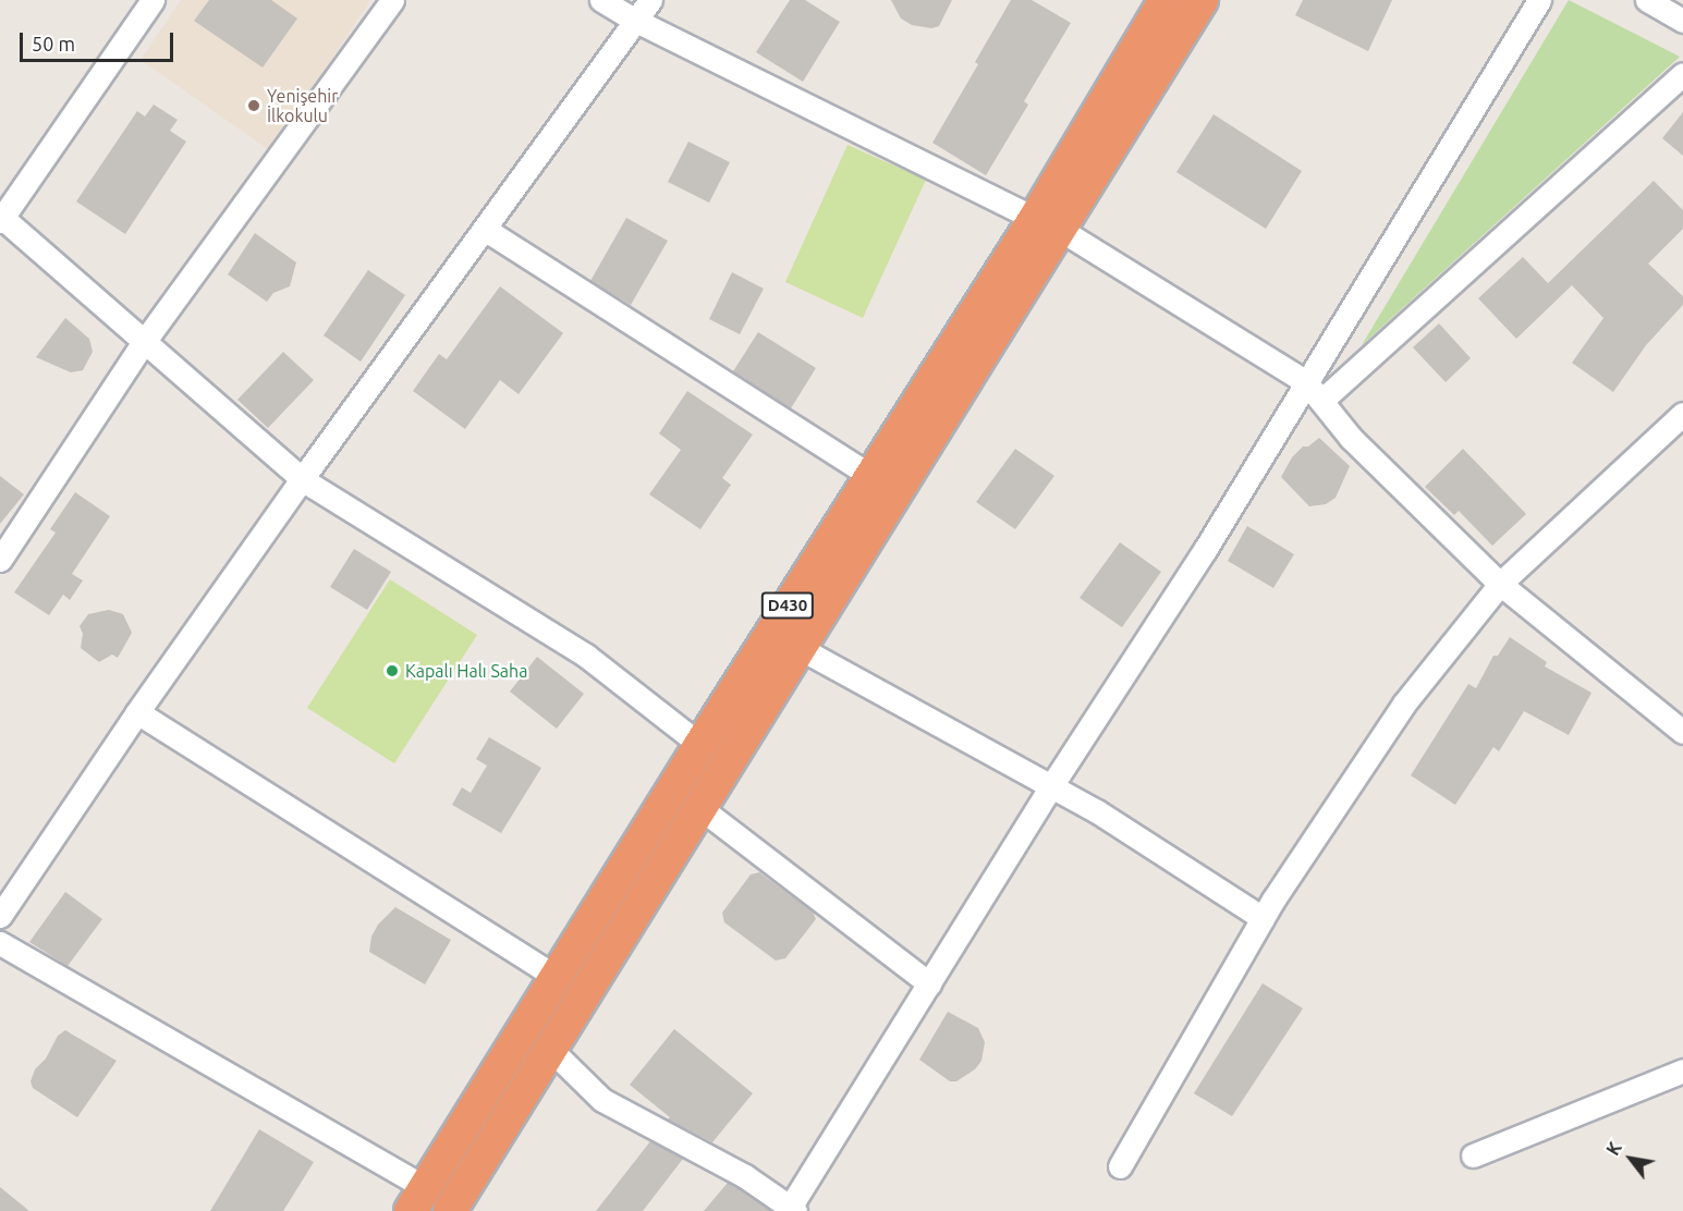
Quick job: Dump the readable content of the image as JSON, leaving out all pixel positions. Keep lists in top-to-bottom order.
{
  "streets": {
    "highway": ["D430"]
  },
  "places": ["Yenişehir İlkokulu", "Kapalı Halı Saha"],
  "scale_bar": "50 m",
  "north": "top left"
}
